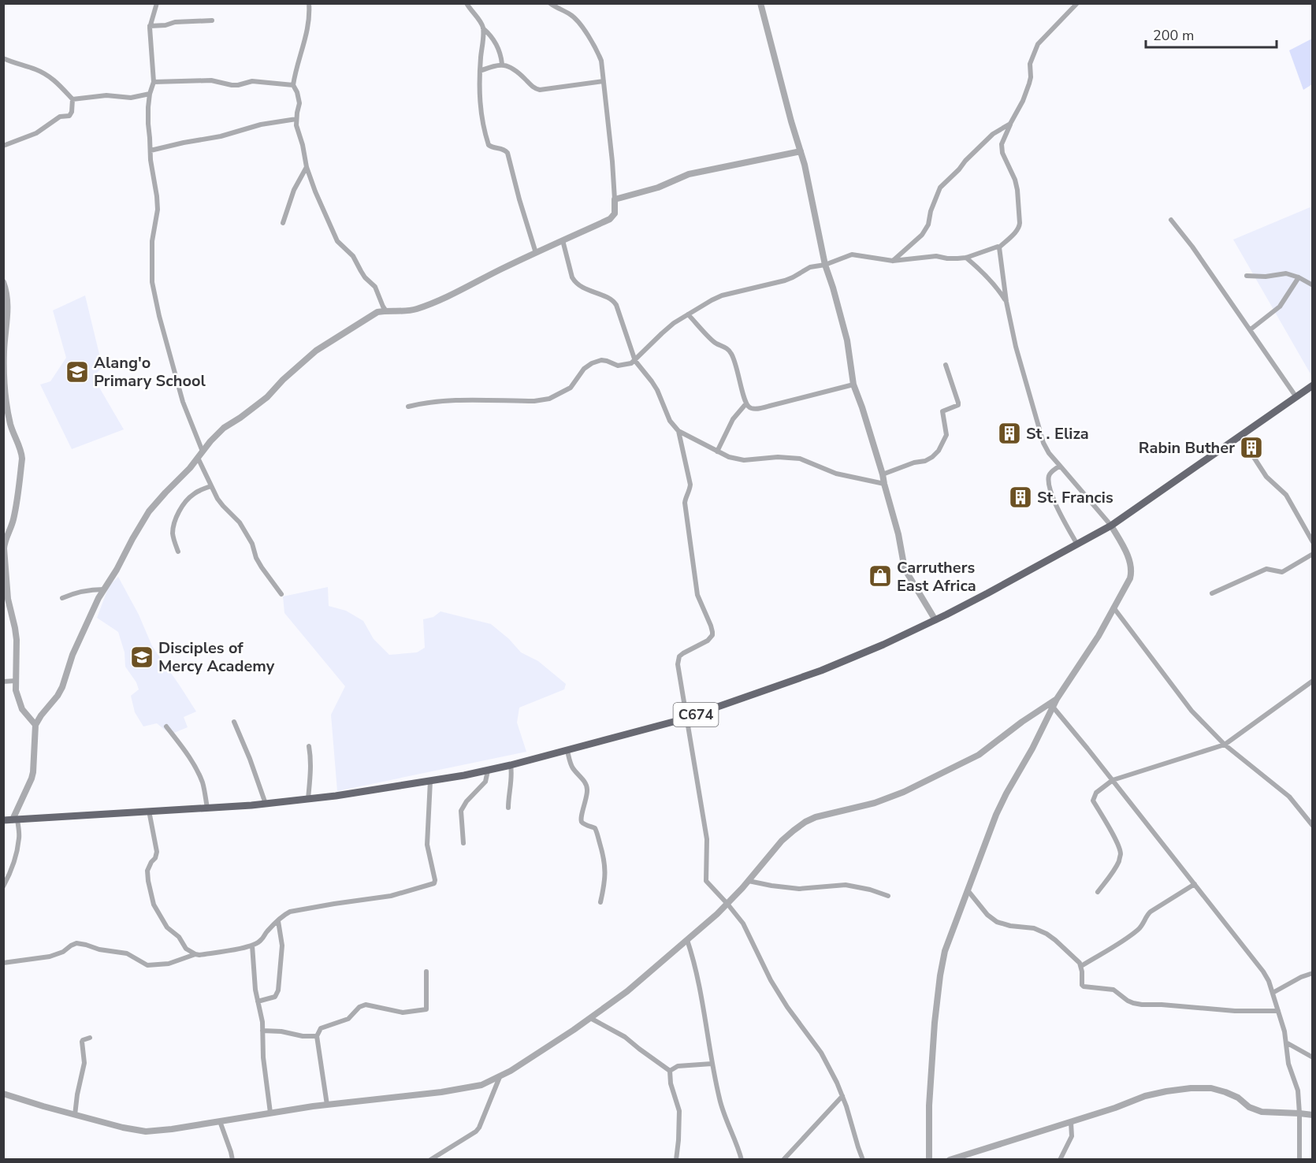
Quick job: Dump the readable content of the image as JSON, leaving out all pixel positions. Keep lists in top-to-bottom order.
{
  "streets": {
    "main road": ["C674"]
  },
  "places": {
    "school or university": ["Alang'o Primary School", "Disciples of Mercy Academy"],
    "building": ["St . Eliza", "Rabin Buther", "St. Francis"],
    "shop": ["Carruthers East Africa"]
  },
  "scale_bar": "200 m"
}
